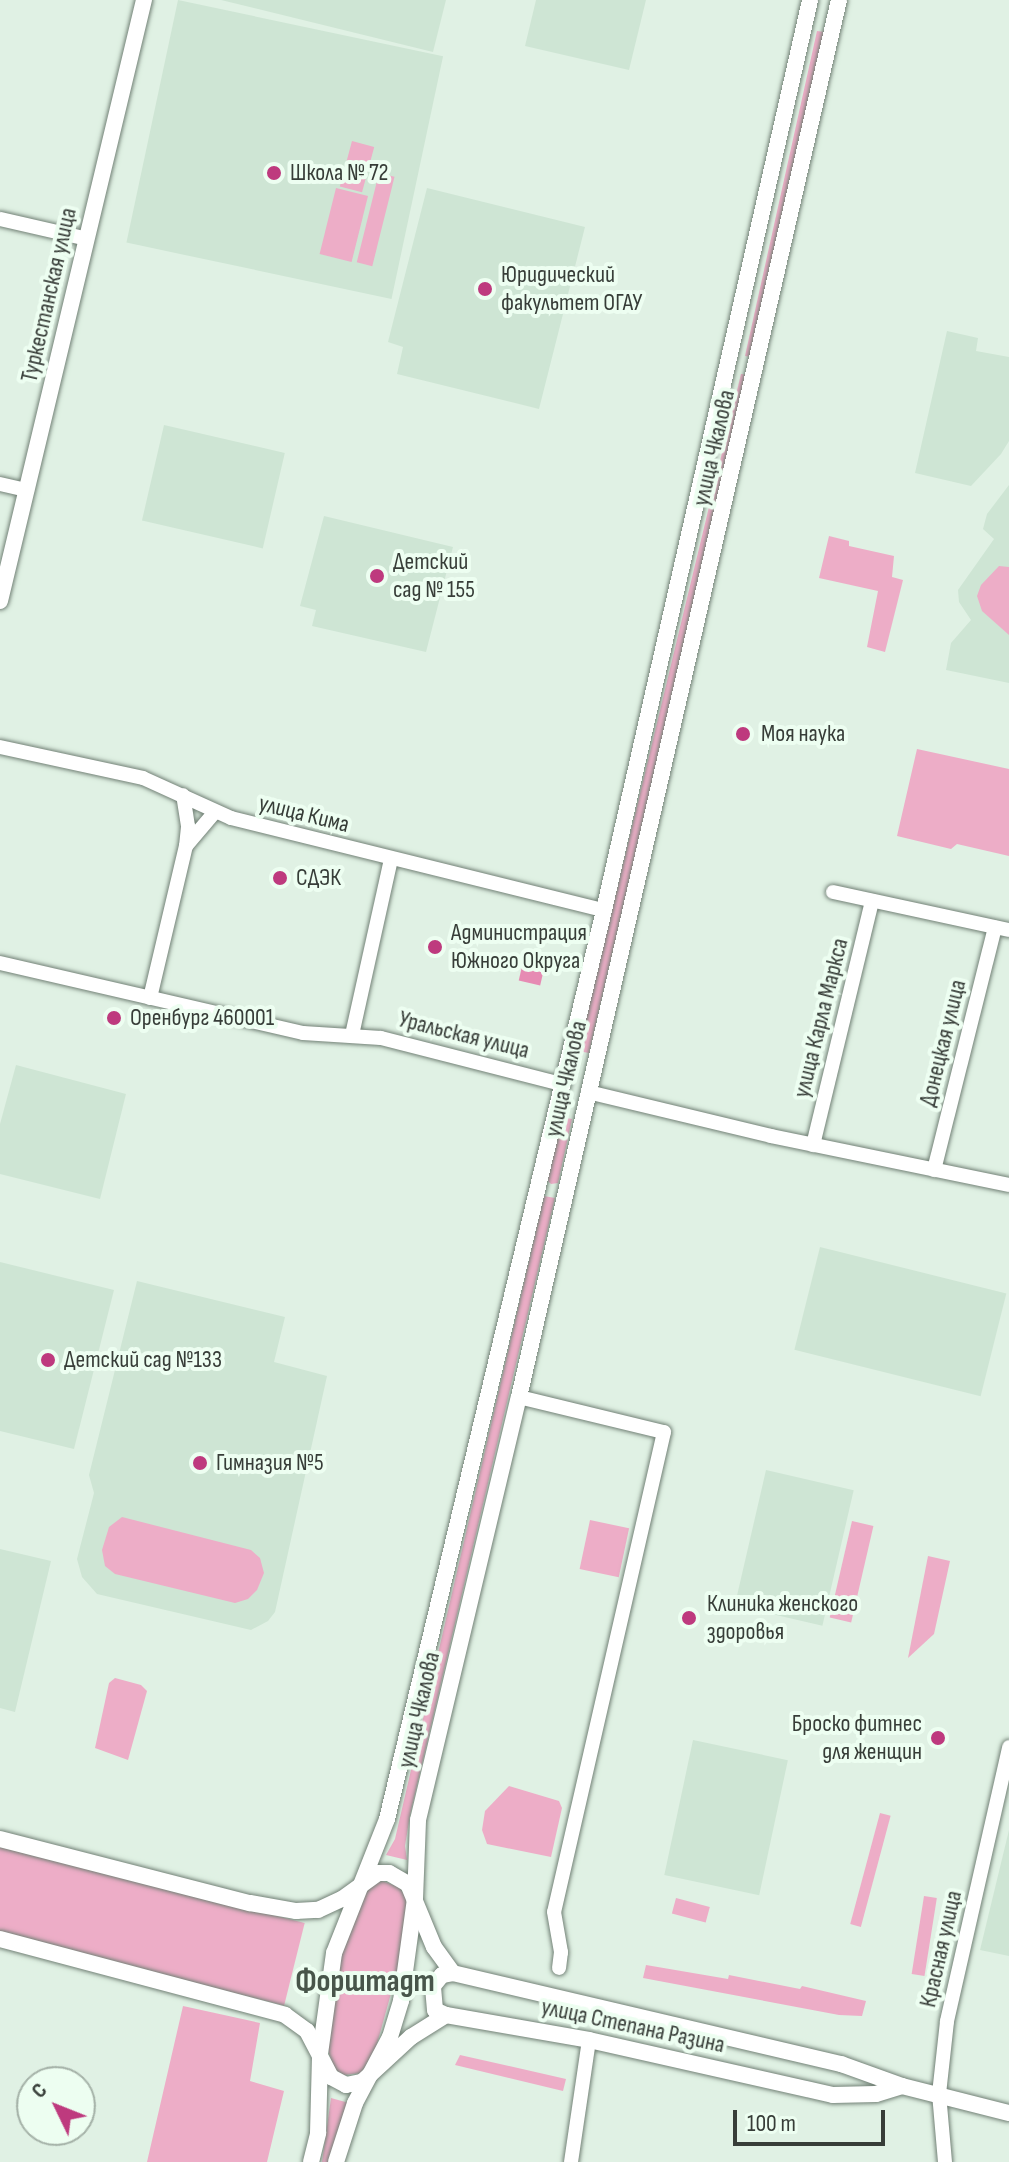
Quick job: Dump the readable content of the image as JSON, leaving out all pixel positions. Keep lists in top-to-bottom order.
{
  "streets": {
    "main road": [
      "Туркестанская улица",
      "улица Чкалова",
      "Уральская улица",
      "улица Степана Разина"
    ],
    "street": [
      "улица Кима",
      "улица Карла Маркса",
      "Донецкая улица",
      "Красная улица"
    ]
  },
  "crossings": [
    ["улица Чкалова", "улица Кима"],
    ["улица Чкалова", "Уральская улица"],
    ["улица Карла Маркса", "Уральская улица"],
    ["Уральская улица", "Донецкая улица"],
    ["Красная улица", "улица Степана Разина"]
  ],
  "districts": ["Форштадт"],
  "places": [
    "Школа № 72",
    "Юридический факультет ОГАУ",
    "Детский сад № 155",
    "Моя наука",
    "СДЭК",
    "Администрация Южного Округа",
    "Оренбург 460001",
    "Детский сад №133",
    "Гимназия №5",
    "Клиника женского здоровья",
    "Броско фитнес для женщин"
  ],
  "scale_bar": "100 m",
  "north": "top left"
}
